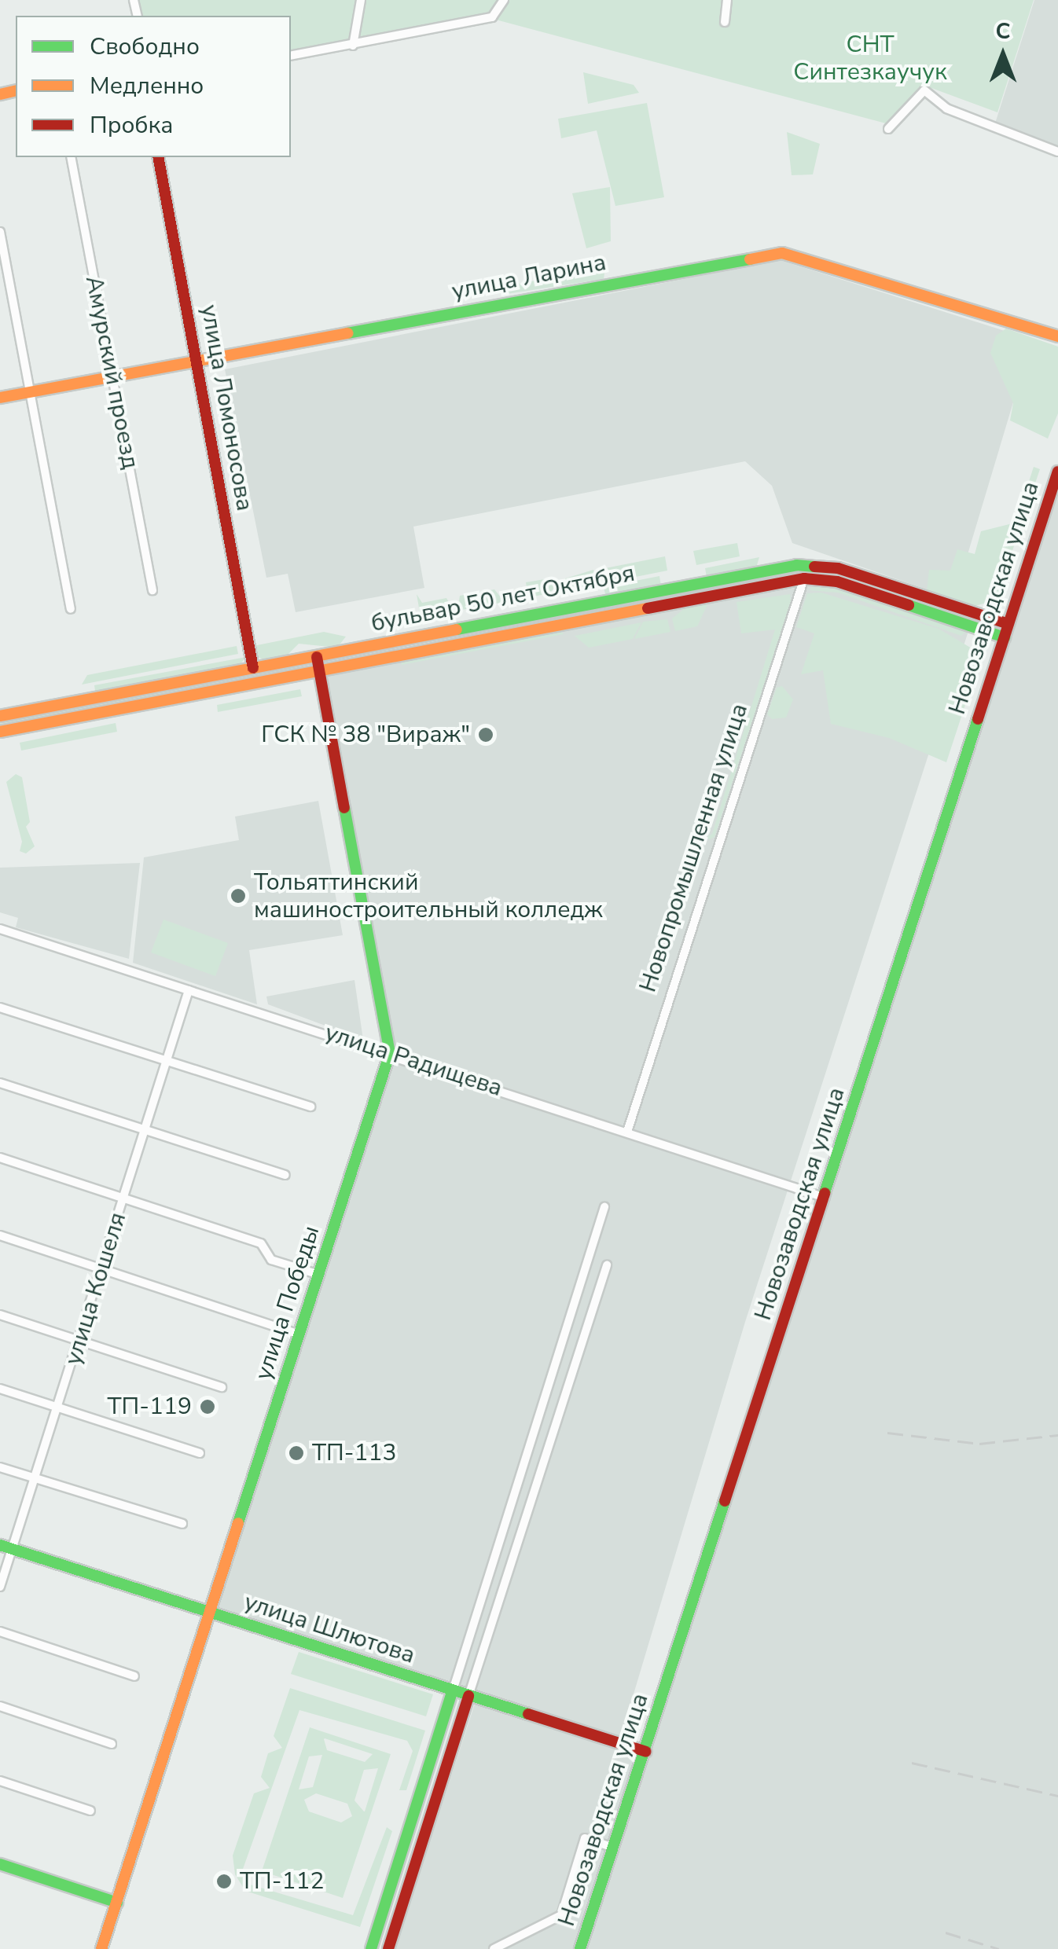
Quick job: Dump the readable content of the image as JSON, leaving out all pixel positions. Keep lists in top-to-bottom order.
{
  "streets": {
    "main road": [
      "улица Ларина",
      "улица Ломоносова",
      "Новозаводская улица",
      "бульвар 50 лет Октября",
      "улица Победы",
      "улица Шлютова"
    ],
    "street": [
      "Амурский проезд",
      "Новопромышленная улица",
      "улица Радищева",
      "улица Кошеля"
    ]
  },
  "crossings": [
    ["улица Ларина", "Амурский проезд"],
    ["улица Ларина", "улица Ломоносова"],
    ["улица Ломоносова", "бульвар 50 лет Октября"],
    ["Новозаводская улица", "бульвар 50 лет Октября"],
    ["Новозаводская улица", "улица Радищева"],
    ["Новозаводская улица", "улица Шлютова"],
    ["бульвар 50 лет Октября", "Новопромышленная улица"],
    ["бульвар 50 лет Октября", "улица Победы"],
    ["Новопромышленная улица", "улица Радищева"],
    ["улица Радищева", "улица Кошеля"],
    ["улица Радищева", "улица Победы"],
    ["улица Кошеля", "улица Шлютова"],
    ["улица Победы", "улица Шлютова"]
  ],
  "parks": ["СНТ Синтезкаучук"],
  "places": [
    "ГСК № 38 \"Вираж\"",
    "Тольяттинский машиностроительный колледж",
    "ТП-119",
    "ТП-113",
    "ТП-112"
  ],
  "legend": ["Свободно", "Медленно", "Пробка"],
  "north": "top"
}
